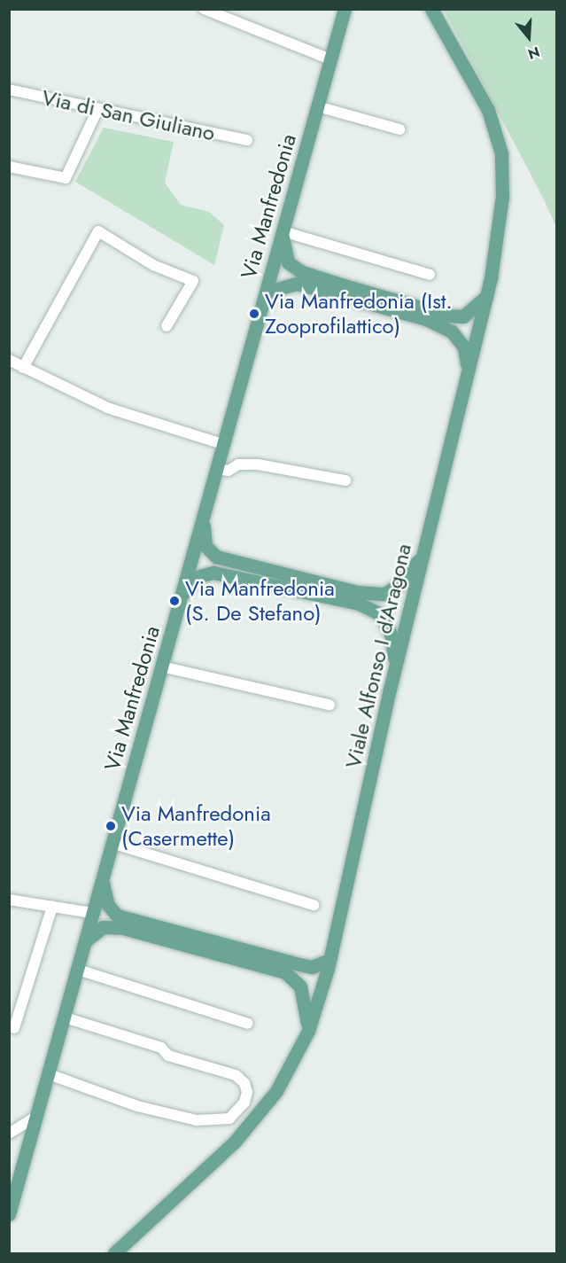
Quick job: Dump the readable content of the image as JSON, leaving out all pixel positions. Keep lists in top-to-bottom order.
{
  "streets": {
    "main road": ["Via Manfredonia", "Viale Alfonso I d'Aragona"],
    "street": ["Via di San Giuliano"]
  },
  "places": ["Via Manfredonia (Ist. Zooprofilattico)", "Via Manfredonia (S. De Stefano)", "Via Manfredonia (Casermette)"],
  "north": "bottom"
}
